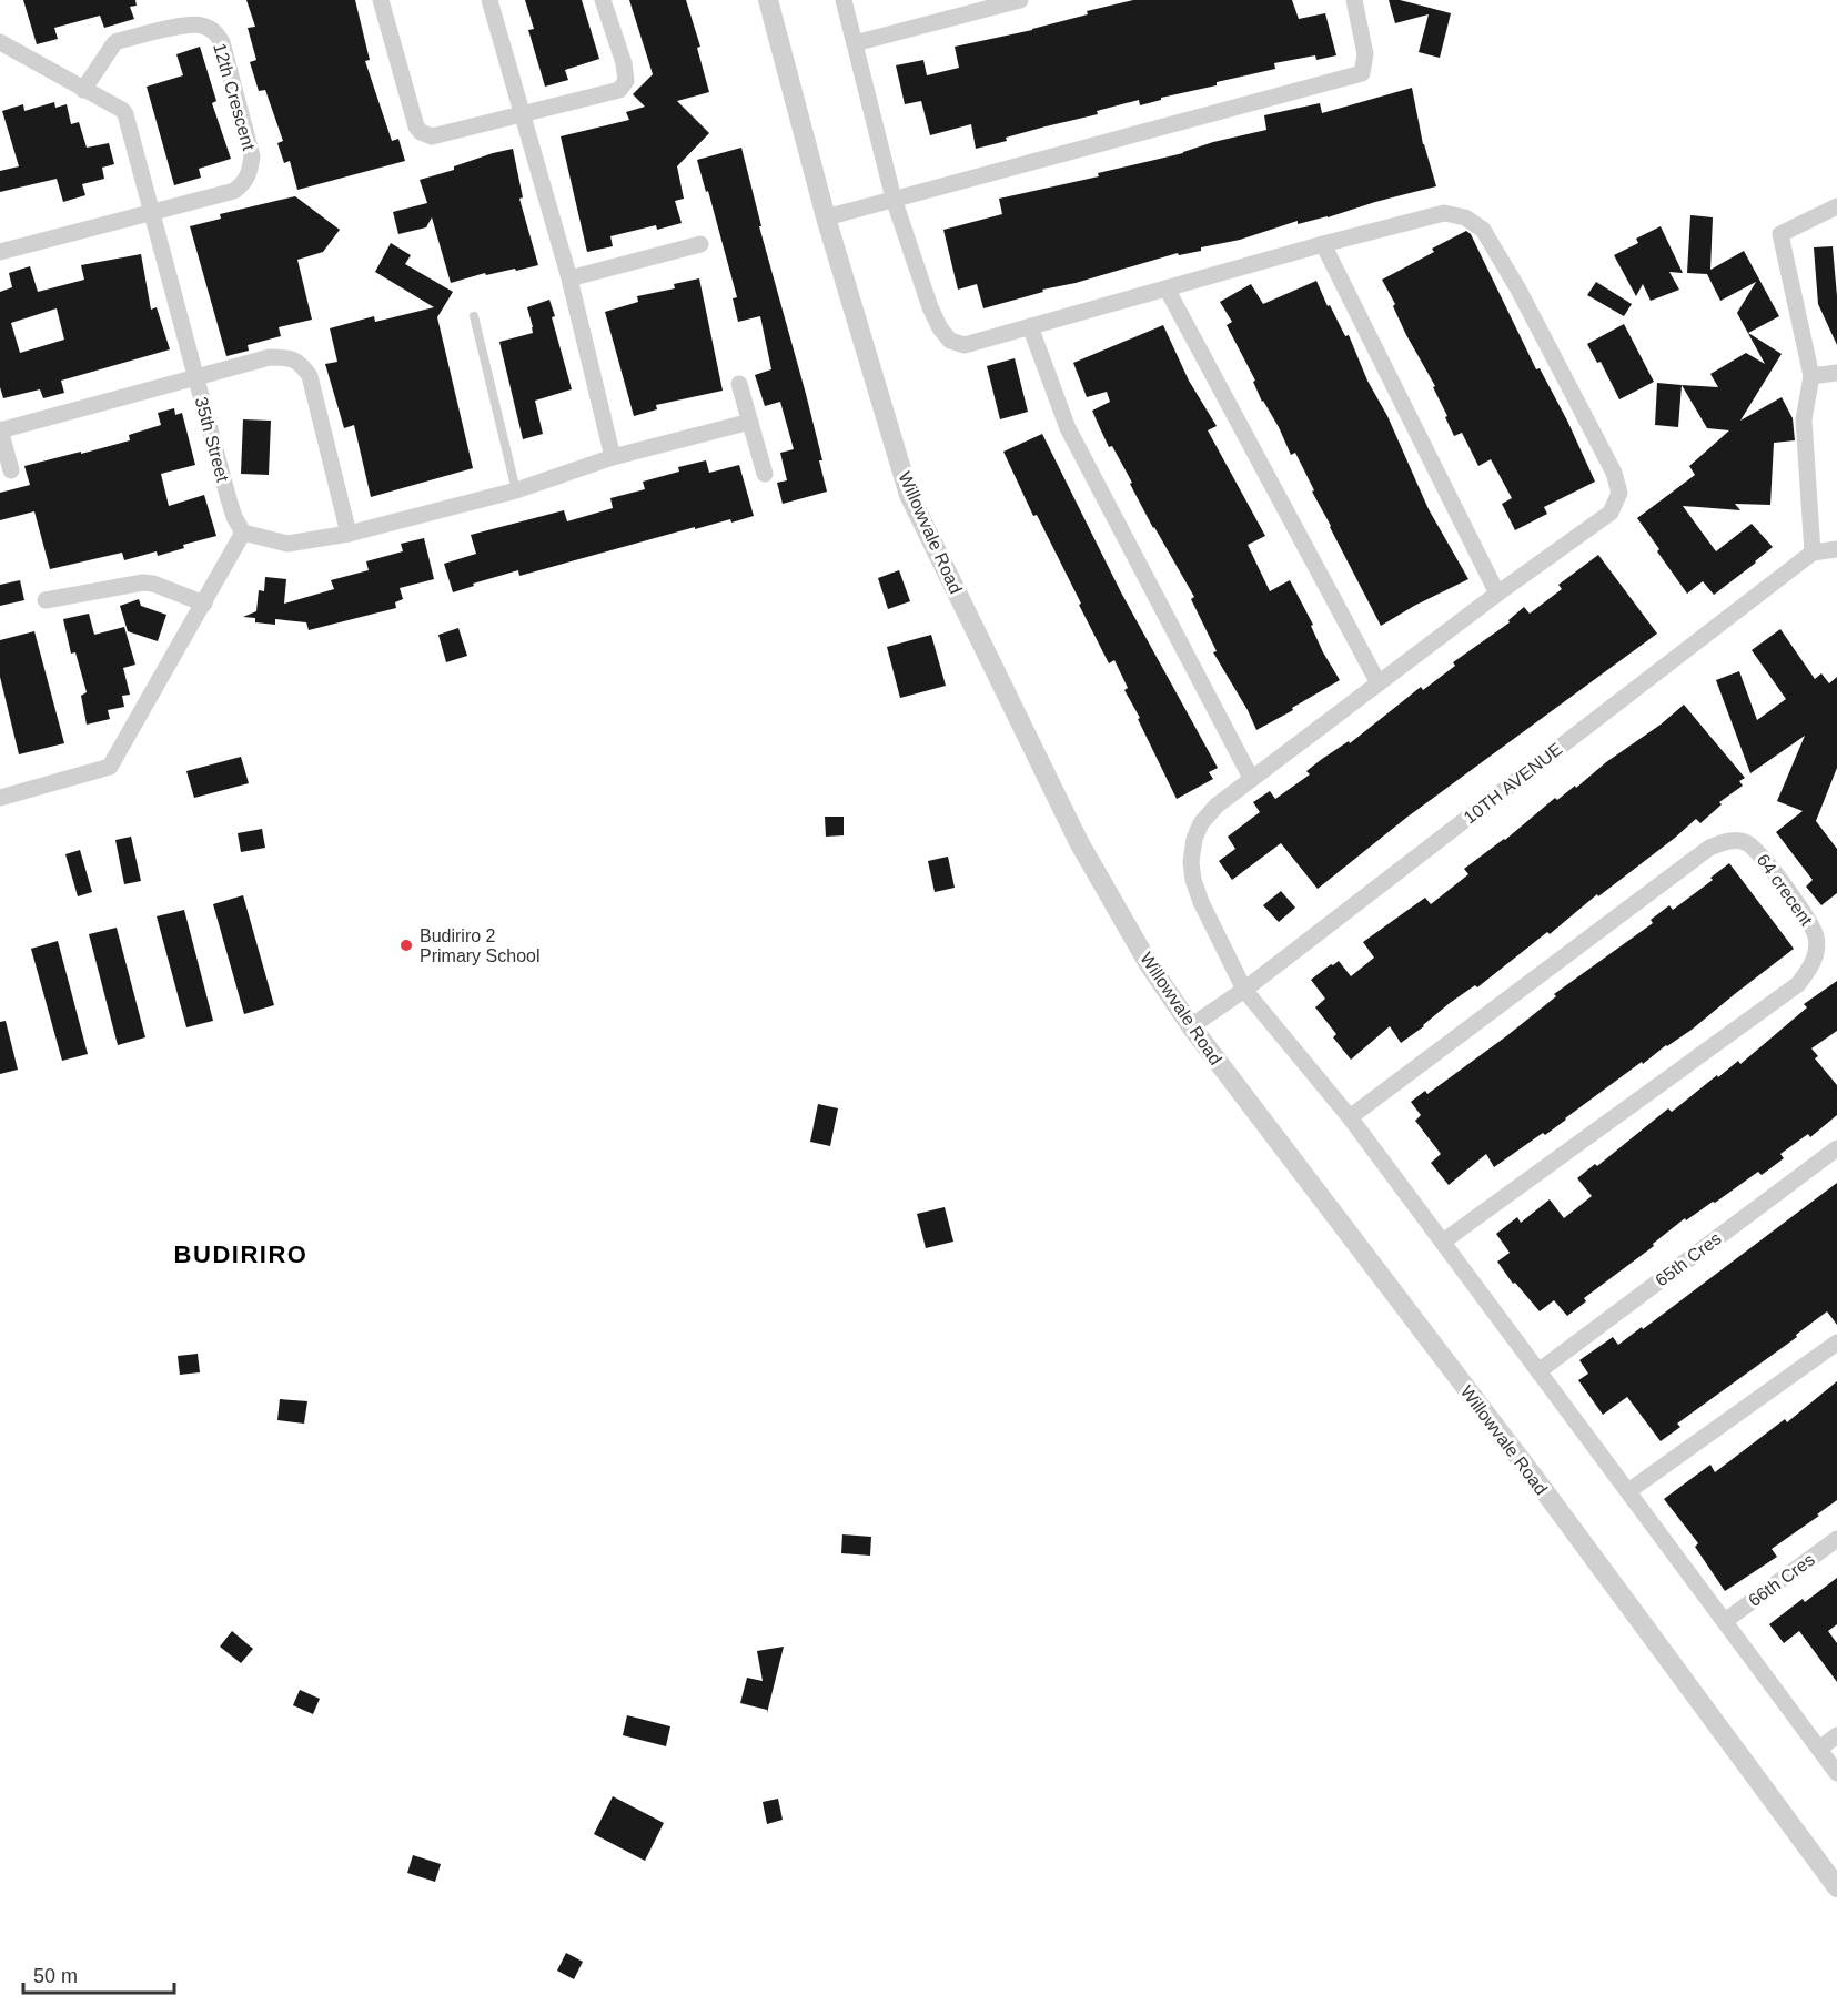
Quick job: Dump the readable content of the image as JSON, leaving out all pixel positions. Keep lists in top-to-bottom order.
{
  "streets": {
    "street": [
      "12th Crescent",
      "35th Street",
      "Willowvale Road",
      "10TH AVENUE",
      "64 crecent",
      "65th Cres",
      "66th Cres"
    ]
  },
  "crossings": [
    ["12th Crescent", "35th Street"],
    ["Willowvale Road", "10TH AVENUE"]
  ],
  "districts": ["BUDIRIRO"],
  "places": ["Budiriro 2 Primary School"],
  "scale_bar": "50 m"
}
